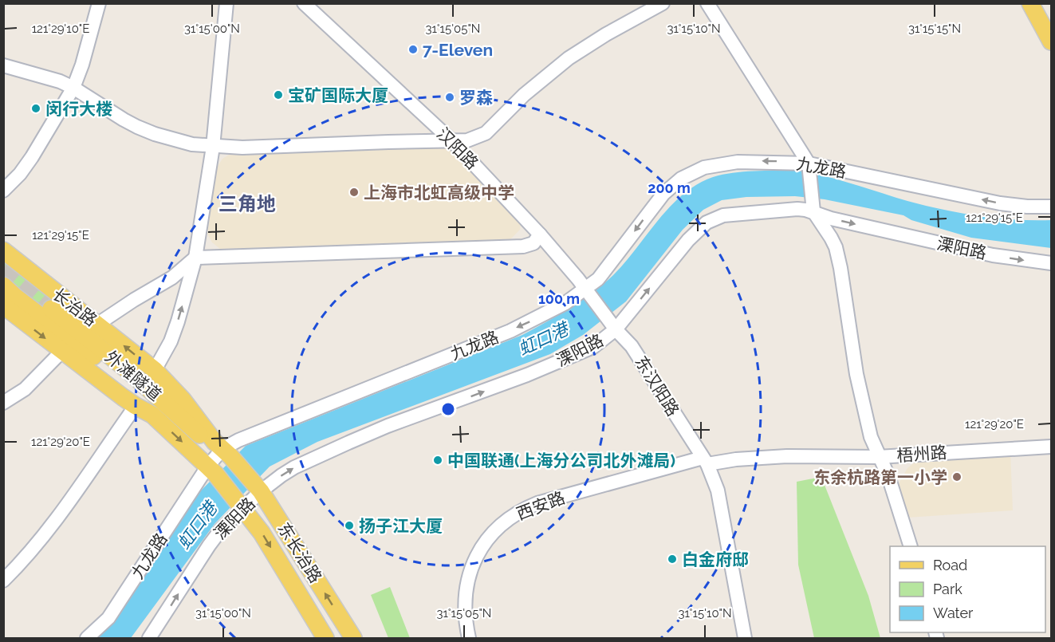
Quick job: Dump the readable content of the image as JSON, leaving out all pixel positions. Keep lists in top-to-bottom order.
{
  "streets": {
    "main road": ["长治路", "外滩隧道", "东长治路"],
    "street": [
      "汉阳路",
      "九龙路",
      "溧阳路",
      "东汉阳路",
      "梧州路",
      "西安路"
    ]
  },
  "crossings": [
    ["汉阳路", "九龙路"],
    ["汉阳路", "东汉阳路"],
    ["九龙路", "长治路"],
    ["九龙路", "外滩隧道"],
    ["溧阳路", "东汉阳路"],
    ["溧阳路", "东长治路"],
    ["长治路", "外滩隧道"],
    ["长治路", "东长治路"],
    ["东汉阳路", "梧州路"],
    ["东汉阳路", "西安路"],
    ["梧州路", "西安路"]
  ],
  "one_way": ["九龙路", "溧阳路"],
  "districts": ["三角地"],
  "water": ["虹口港"],
  "places": [
    "7-Eleven",
    "宝矿国际大厦",
    "罗森",
    "闵行大楼",
    "上海市北虹高级中学",
    "中国联通(上海分公司北外滩局)",
    "东余杭路第一小学",
    "扬子江大厦",
    "白金府邸"
  ],
  "legend": ["Road", "Park", "Water"],
  "coordinates": [
    "121°29'10\"E",
    "31°15'00\"N",
    "31°15'05\"N",
    "31°15'10\"N",
    "31°15'15\"N",
    "121°29'15\"E",
    "121°29'20\"E"
  ],
  "rings": ["200 m", "100 m"]
}
